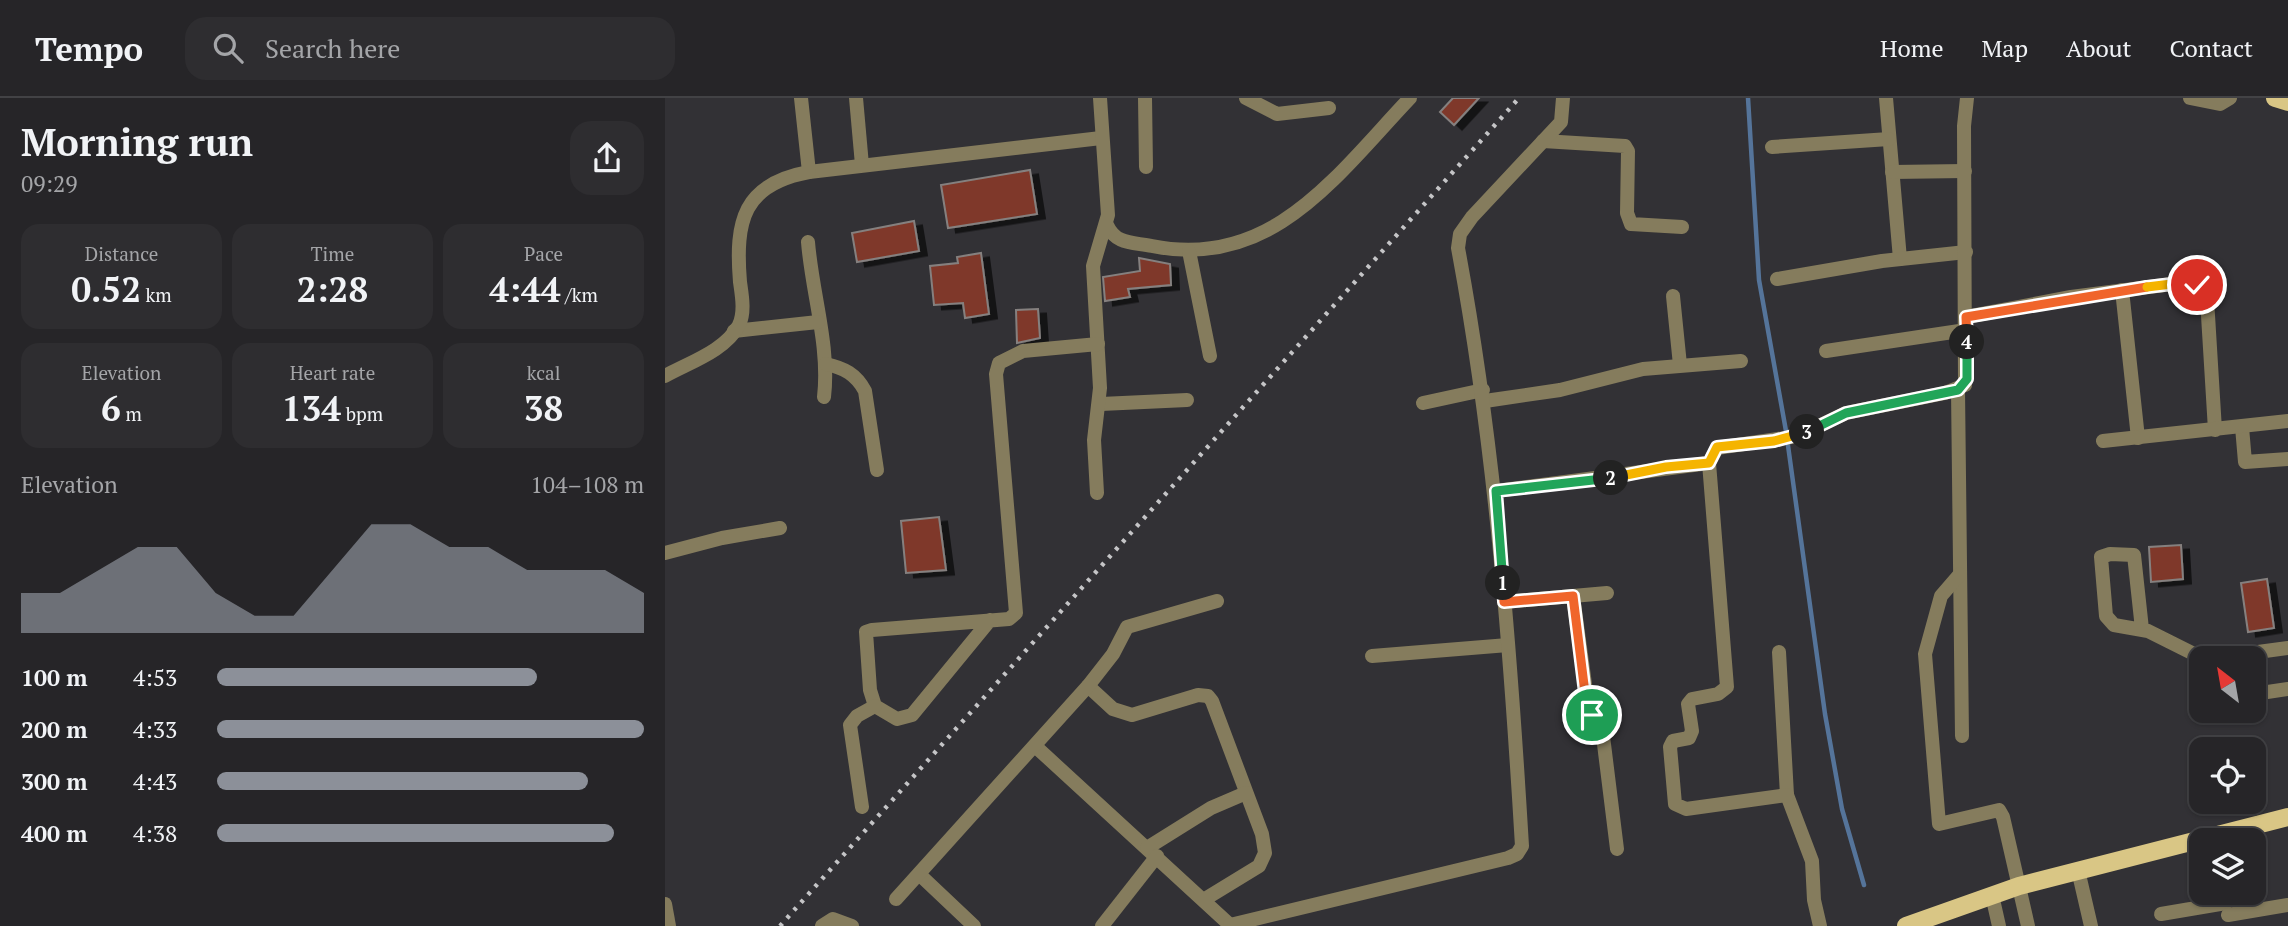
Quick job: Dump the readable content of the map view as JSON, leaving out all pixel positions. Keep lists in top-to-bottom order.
{
  "north": "top left",
  "page": {
    "header": "Tempo",
    "search": "Search here",
    "nav": [
      "Home",
      "Map",
      "About",
      "Contact"
    ],
    "heading": ["Morning run", "09:29"],
    "stats": [
      ["Distance", "0.52 km"],
      ["Time", "2:28"],
      ["Pace", "4:44 /km"],
      ["Elevation", "6 m"],
      ["Heart rate", "134 bpm"],
      ["kcal", "38"]
    ],
    "pins": [
      "4",
      "3",
      "2",
      "1"
    ],
    "chart": ["Elevation", "104–108 m"],
    "list": [
      {
        "name": "100 m",
        "note": "4:53"
      },
      {
        "name": "200 m",
        "note": "4:33"
      },
      {
        "name": "300 m",
        "note": "4:43"
      },
      {
        "name": "400 m",
        "note": "4:38"
      }
    ]
  }
}
